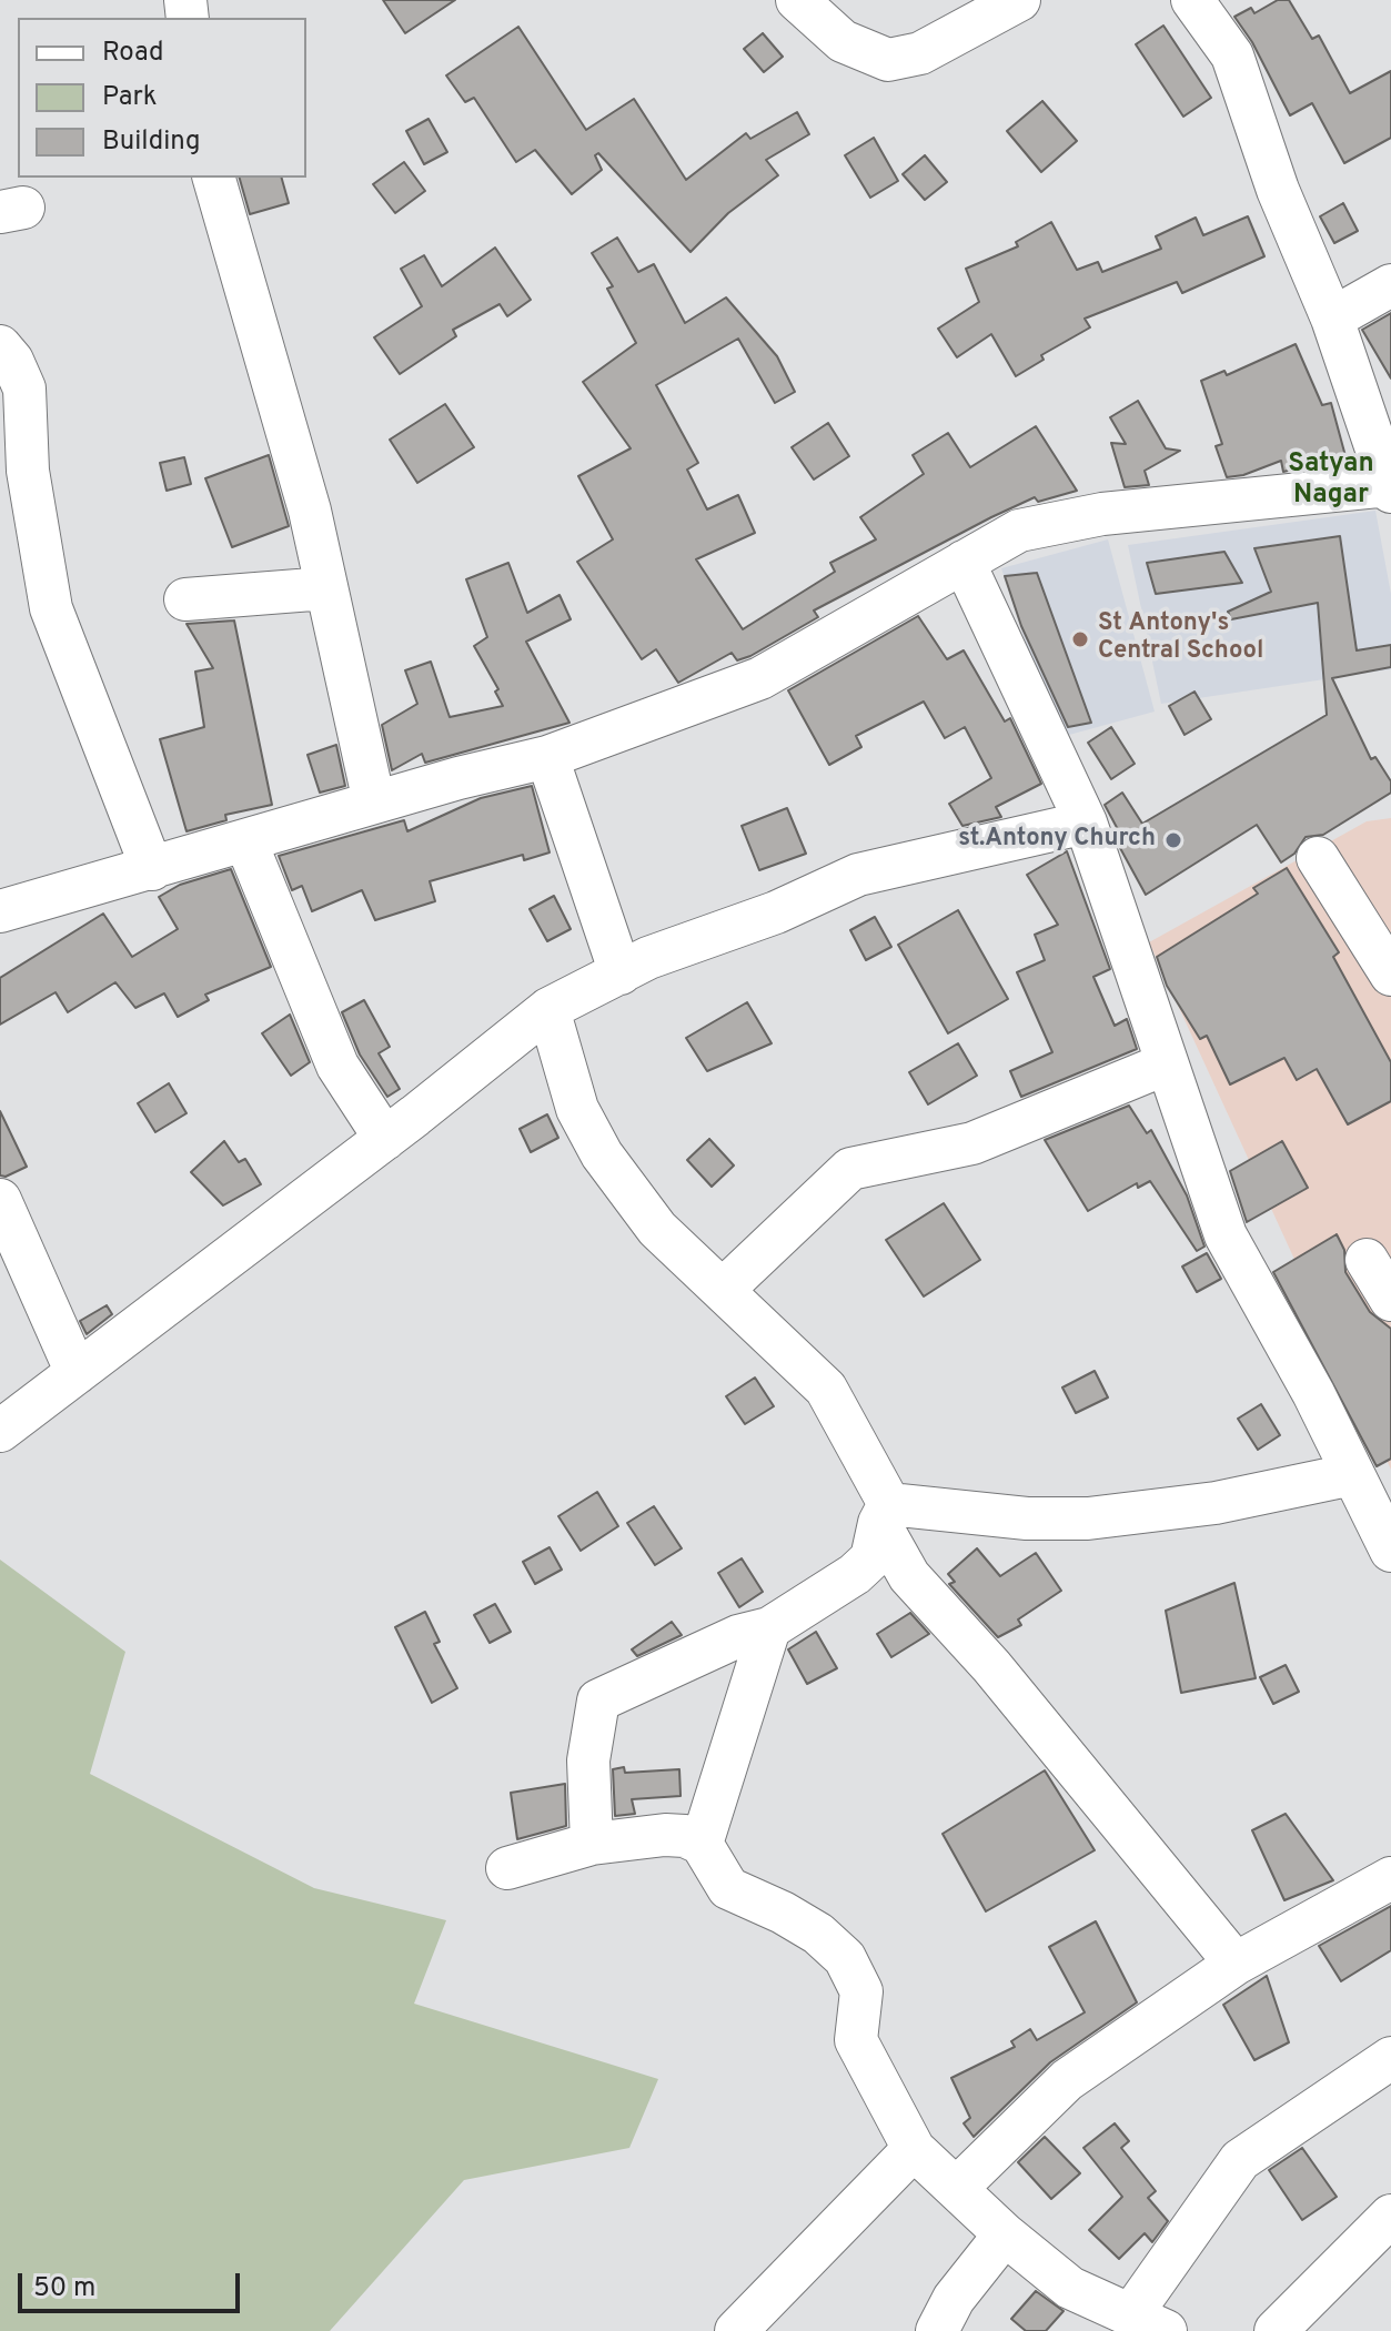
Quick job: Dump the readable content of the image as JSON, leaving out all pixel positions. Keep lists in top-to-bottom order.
{
  "districts": ["Satyan Nagar"],
  "places": ["St Antony's Central School", "st.Antony Church"],
  "legend": ["Road", "Park", "Building"],
  "scale_bar": "50 m"
}
